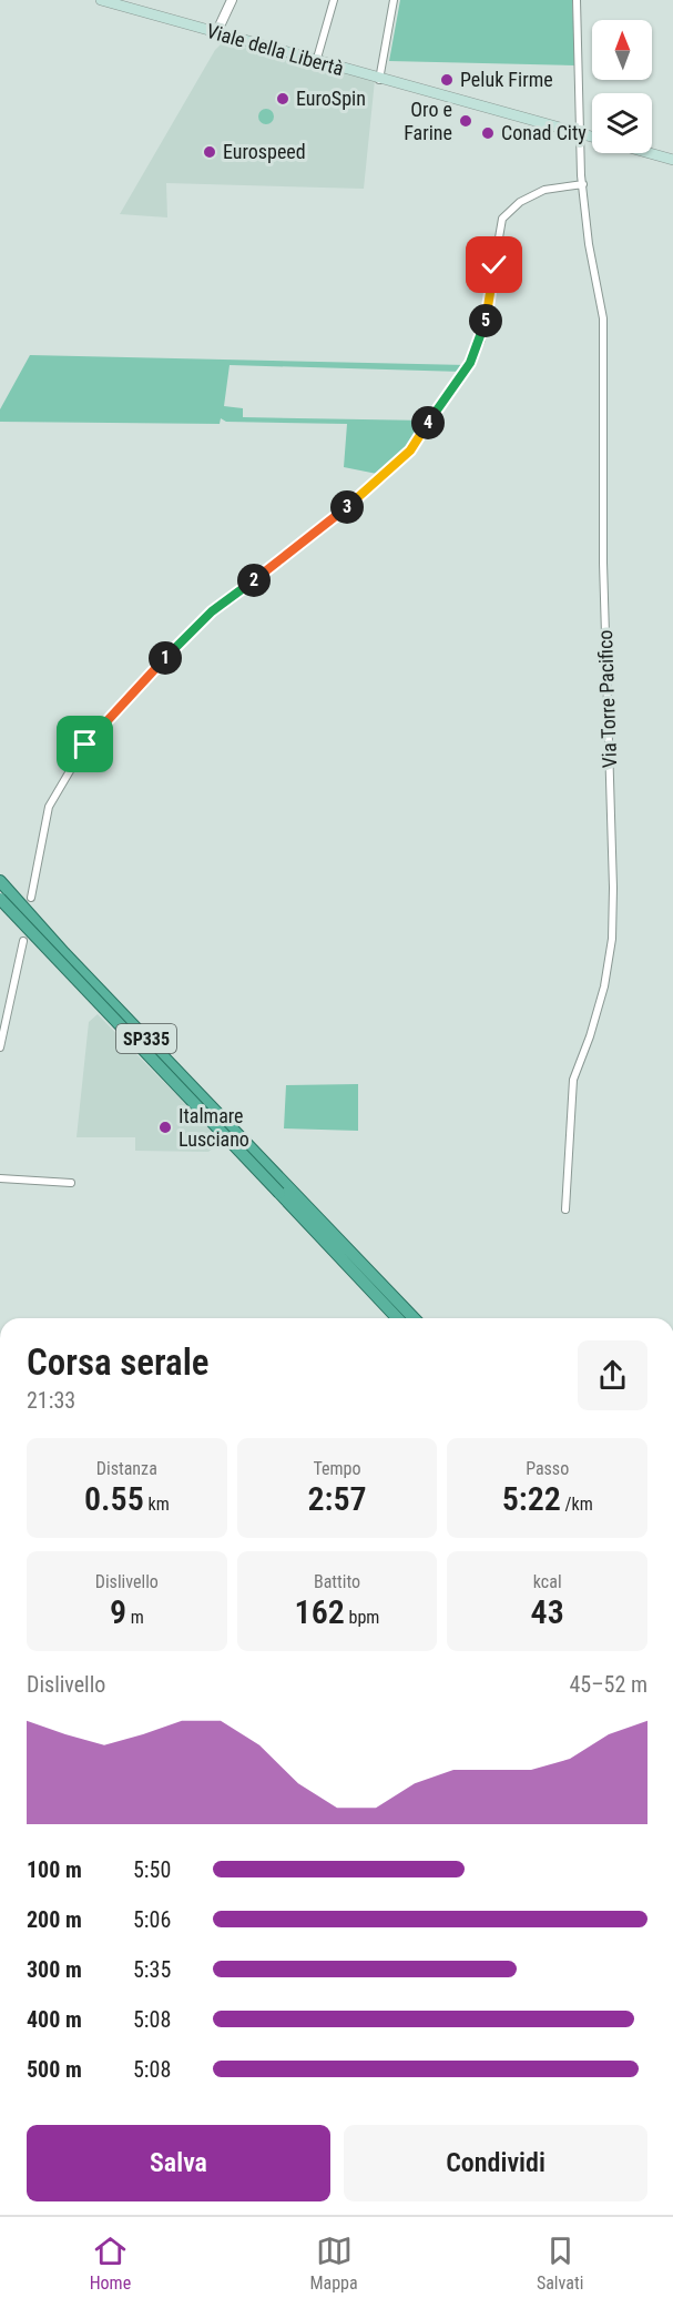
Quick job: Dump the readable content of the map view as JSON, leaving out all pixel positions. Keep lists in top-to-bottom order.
{
  "streets": {
    "highway": ["SP335"],
    "main road": ["Viale della Libertà"],
    "street": ["Via Torre Pacifico"]
  },
  "crossings": [
    ["Viale della Libertà", "Via Torre Pacifico"]
  ],
  "places": [
    "Peluk Firme",
    "EuroSpin",
    "Oro e Farine",
    "Conad City",
    "Eurospeed",
    "Italmare Lusciano"
  ],
  "north": "top",
  "page": {
    "pins": [
      "5",
      "4",
      "3",
      "2",
      "1"
    ],
    "heading": ["Corsa serale", "21:33"],
    "stats": [
      ["Distanza", "0.55 km"],
      ["Tempo", "2:57"],
      ["Passo", "5:22 /km"],
      ["Dislivello", "9 m"],
      ["Battito", "162 bpm"],
      ["kcal", "43"]
    ],
    "chart": ["Dislivello", "45–52 m"],
    "list": [
      {
        "name": "100 m",
        "note": "5:50"
      },
      {
        "name": "200 m",
        "note": "5:06"
      },
      {
        "name": "300 m",
        "note": "5:35"
      },
      {
        "name": "400 m",
        "note": "5:08"
      },
      {
        "name": "500 m",
        "note": "5:08"
      }
    ],
    "buttons": ["Salva", "Condividi"],
    "tabs": ["Home", "Mappa", "Salvati"]
  }
}
